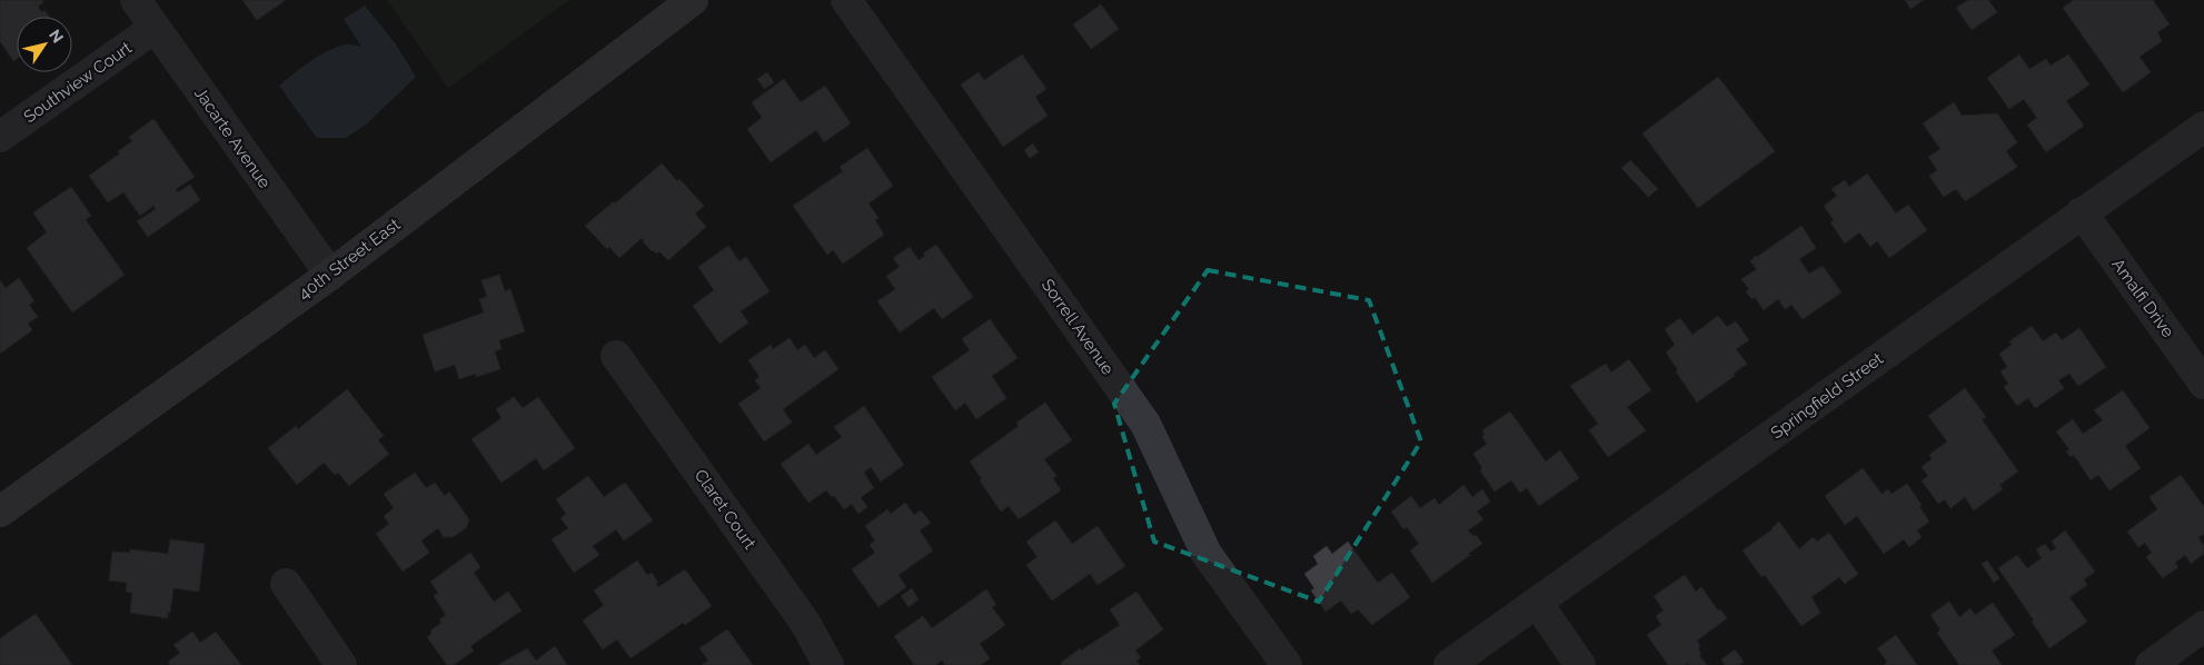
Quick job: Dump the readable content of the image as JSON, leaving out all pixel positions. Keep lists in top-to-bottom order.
{
  "streets": {
    "main road": ["40th Street East"],
    "street": [
      "Southview Court",
      "Jacarte Avenue",
      "Amalfi Drive",
      "Sorrell Avenue",
      "Springfield Street",
      "Claret Court"
    ]
  },
  "crossings": [
    ["Southview Court", "Jacarte Avenue"],
    ["Jacarte Avenue", "40th Street East"],
    ["Amalfi Drive", "Springfield Street"]
  ],
  "north": "top right"
}
